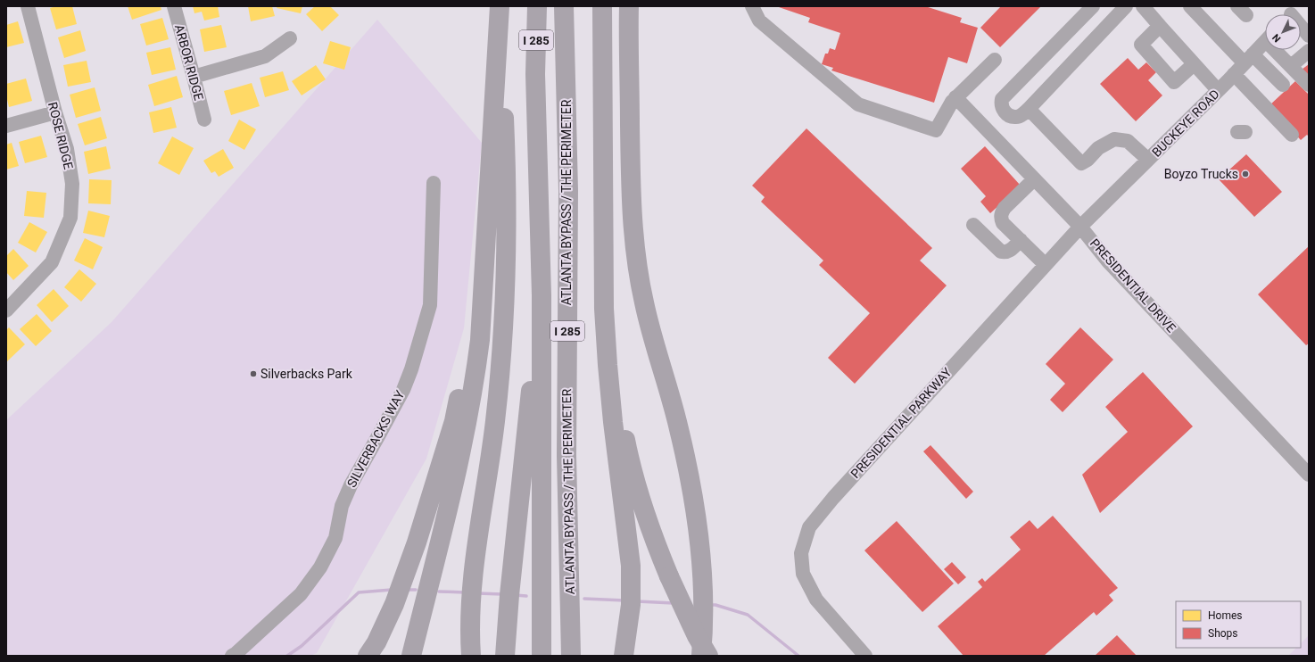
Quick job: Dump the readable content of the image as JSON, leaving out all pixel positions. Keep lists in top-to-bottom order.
{
  "streets": {
    "highway": ["I 285", "ATLANTA BYPASS / THE PERIMETER"],
    "street": [
      "ARBOR RIDGE",
      "BUCKEYE ROAD",
      "ROSE RIDGE",
      "PRESIDENTIAL DRIVE",
      "PRESIDENTIAL PARKWAY",
      "SILVERBACKS WAY"
    ]
  },
  "crossings": [
    ["BUCKEYE ROAD", "PRESIDENTIAL PARKWAY"],
    ["PRESIDENTIAL DRIVE", "PRESIDENTIAL PARKWAY"]
  ],
  "places": ["Boyzo Trucks", "Silverbacks Park"],
  "legend": ["Homes", "Shops"],
  "north": "bottom left"
}
